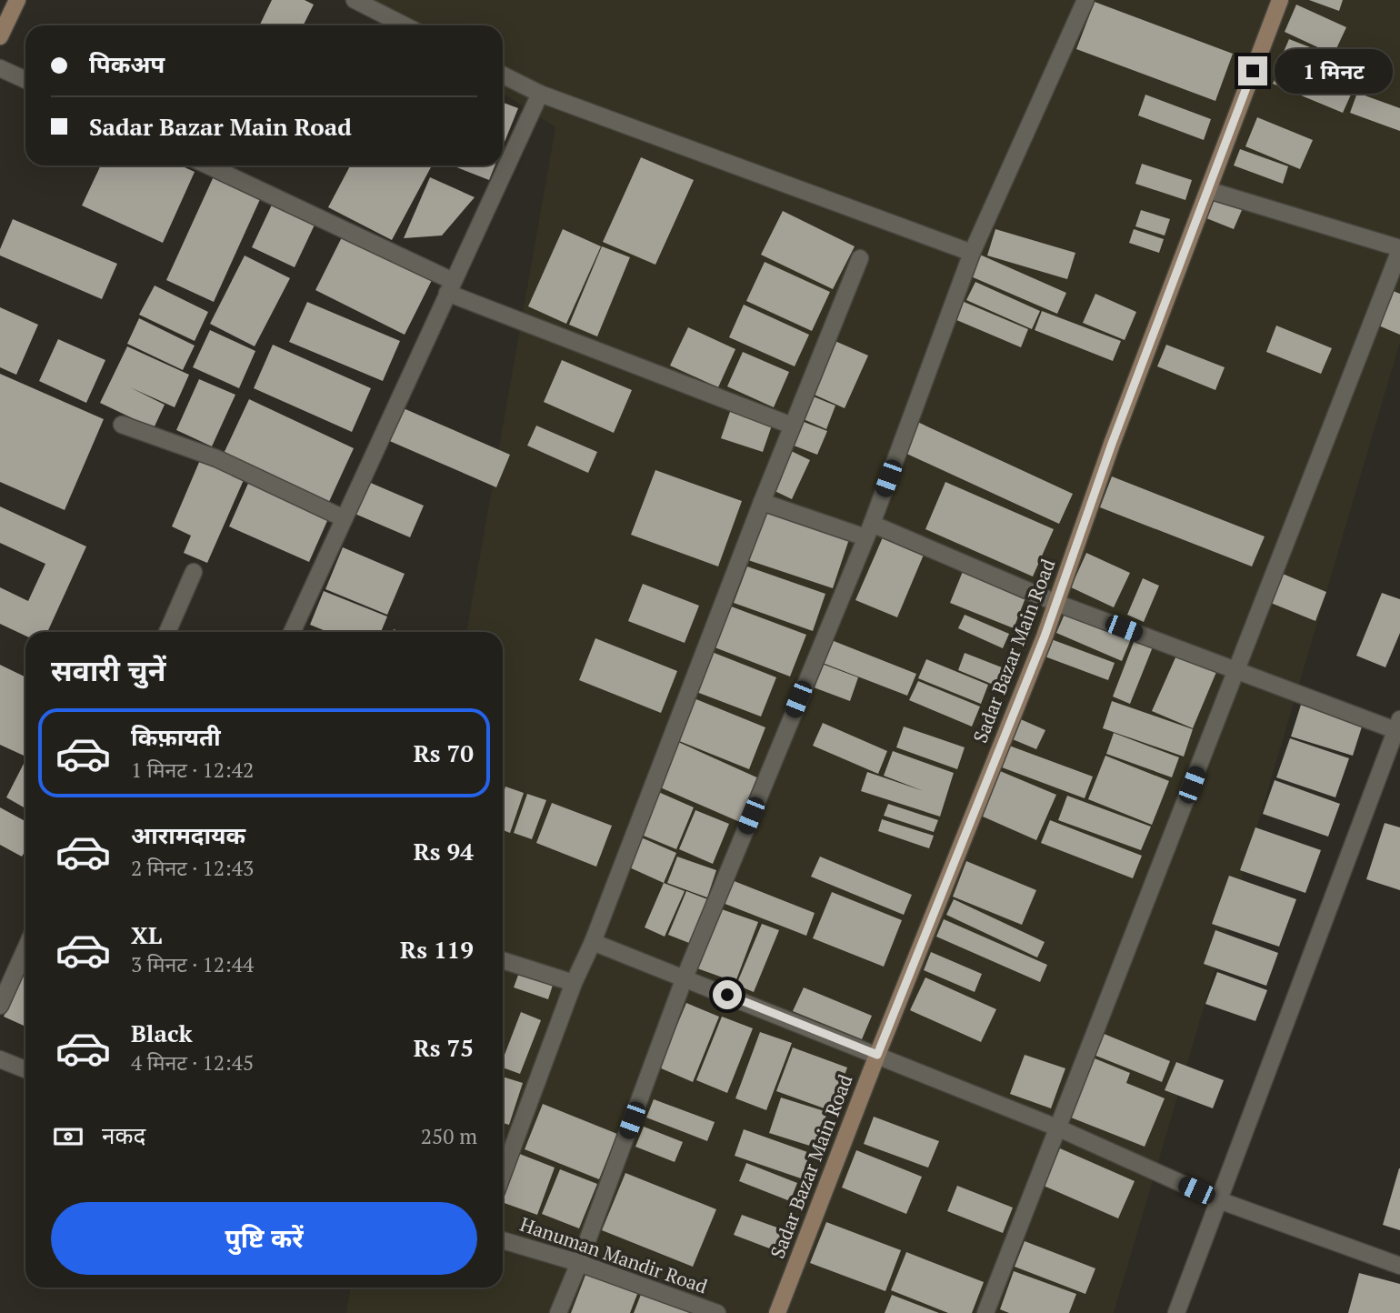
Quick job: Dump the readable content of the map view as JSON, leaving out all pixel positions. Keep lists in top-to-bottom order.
{
  "streets": {
    "street": ["Sadar Bazar Main Road", "Hanuman Mandir Road"]
  },
  "page": {
    "banner": ["पिकअप", "Sadar Bazar Main Road"],
    "bubble": "1 मिनट",
    "heading": "सवारी चुनें",
    "list": [
      {
        "name": "किफ़ायती",
        "note": "1 मिनट · 12:42",
        "value": "Rs 70"
      },
      {
        "name": "आरामदायक",
        "note": "2 मिनट · 12:43",
        "value": "Rs 94"
      },
      {
        "name": "XL",
        "note": "3 मिनट · 12:44",
        "value": "Rs 119"
      },
      {
        "name": "Black",
        "note": "4 मिनट · 12:45",
        "value": "Rs 75"
      }
    ],
    "pay": ["नकद", "250 m"],
    "buttons": "पुष्टि करें"
  }
}
